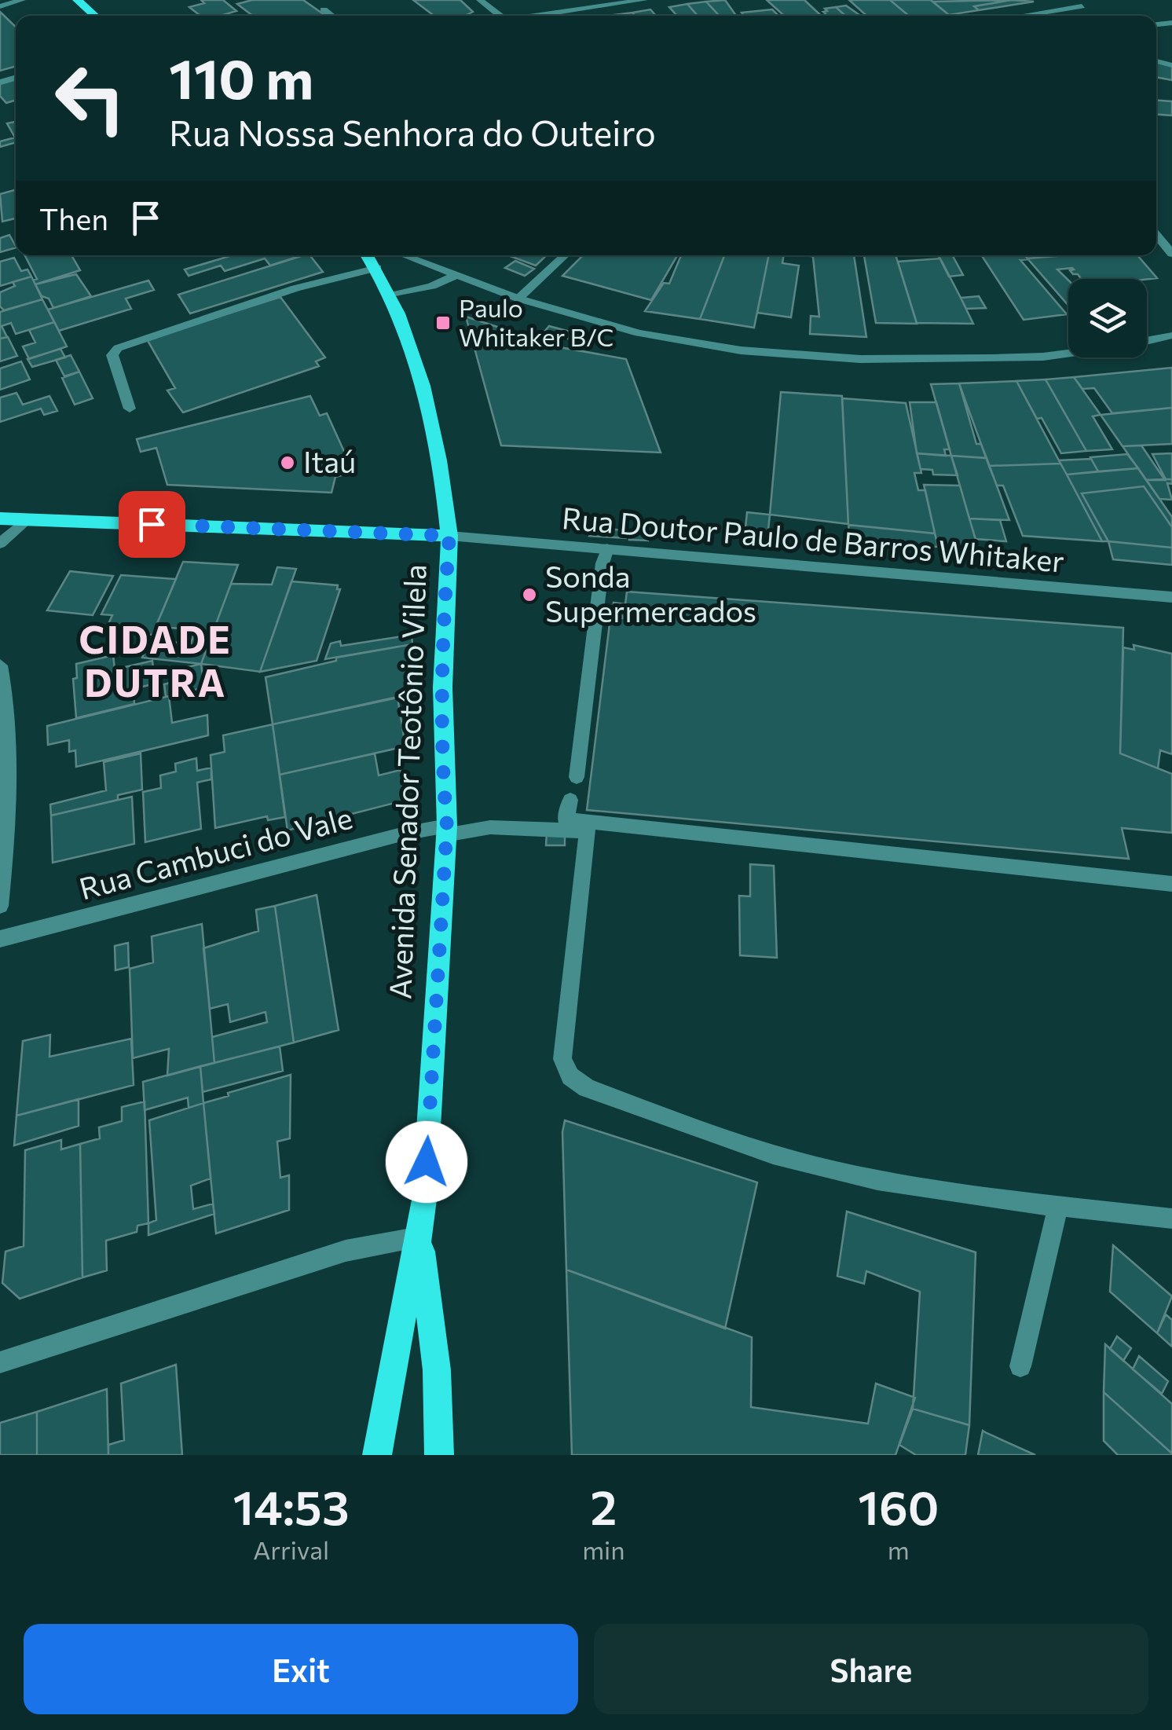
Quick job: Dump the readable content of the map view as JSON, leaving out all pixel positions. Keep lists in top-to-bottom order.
{
  "streets": {
    "main road": ["Avenida Senador Teotônio Vilela"],
    "street": ["Rua Doutor Paulo de Barros Whitaker", "Rua Cambuci do Vale"]
  },
  "crossings": [
    ["Rua Doutor Paulo de Barros Whitaker", "Avenida Senador Teotônio Vilela"],
    ["Avenida Senador Teotônio Vilela", "Rua Cambuci do Vale"]
  ],
  "districts": ["CIDADE DUTRA"],
  "places": {
    "transit": ["Paulo Whitaker B/C"],
    "other": ["Itaú", "Sonda Supermercados"]
  },
  "page": {
    "turn": ["110 m", "Rua Nossa Senhora do Outeiro"],
    "then": "Then",
    "eta": [
      "14:53",
      "Arrival",
      "2",
      "min",
      "160",
      "m"
    ],
    "buttons": ["Exit", "Share"]
  }
}
